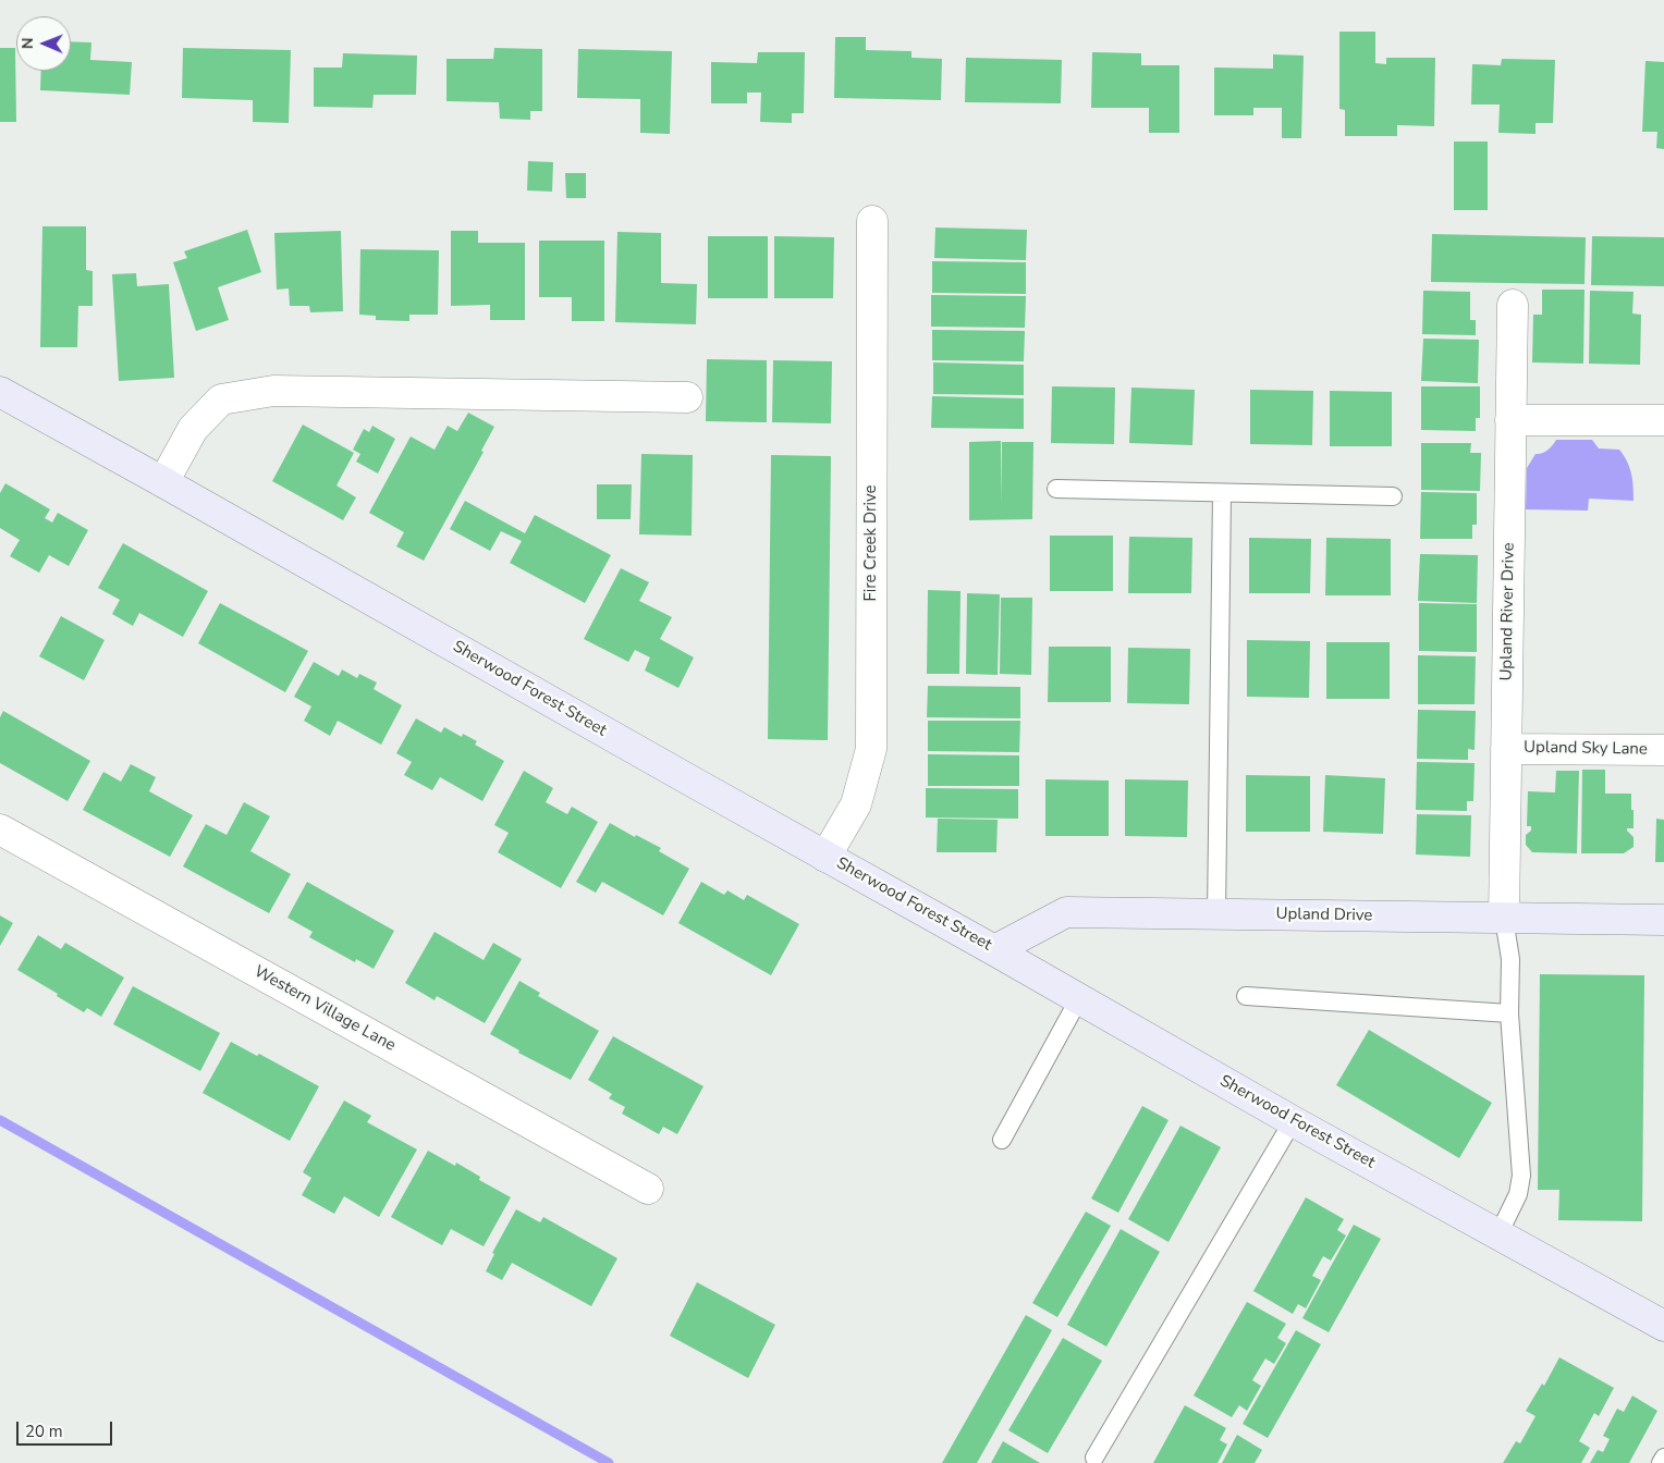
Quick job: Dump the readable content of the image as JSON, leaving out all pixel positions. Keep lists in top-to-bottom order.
{
  "streets": {
    "street": [
      "Fire Creek Drive",
      "Upland River Drive",
      "Sherwood Forest Street",
      "Upland Sky Lane",
      "Upland Drive",
      "Western Village Lane"
    ]
  },
  "crossings": [
    ["Fire Creek Drive", "Sherwood Forest Street"],
    ["Upland River Drive", "Upland Sky Lane"],
    ["Upland River Drive", "Upland Drive"],
    ["Sherwood Forest Street", "Upland Drive"]
  ],
  "scale_bar": "20 m",
  "north": "left"
}
